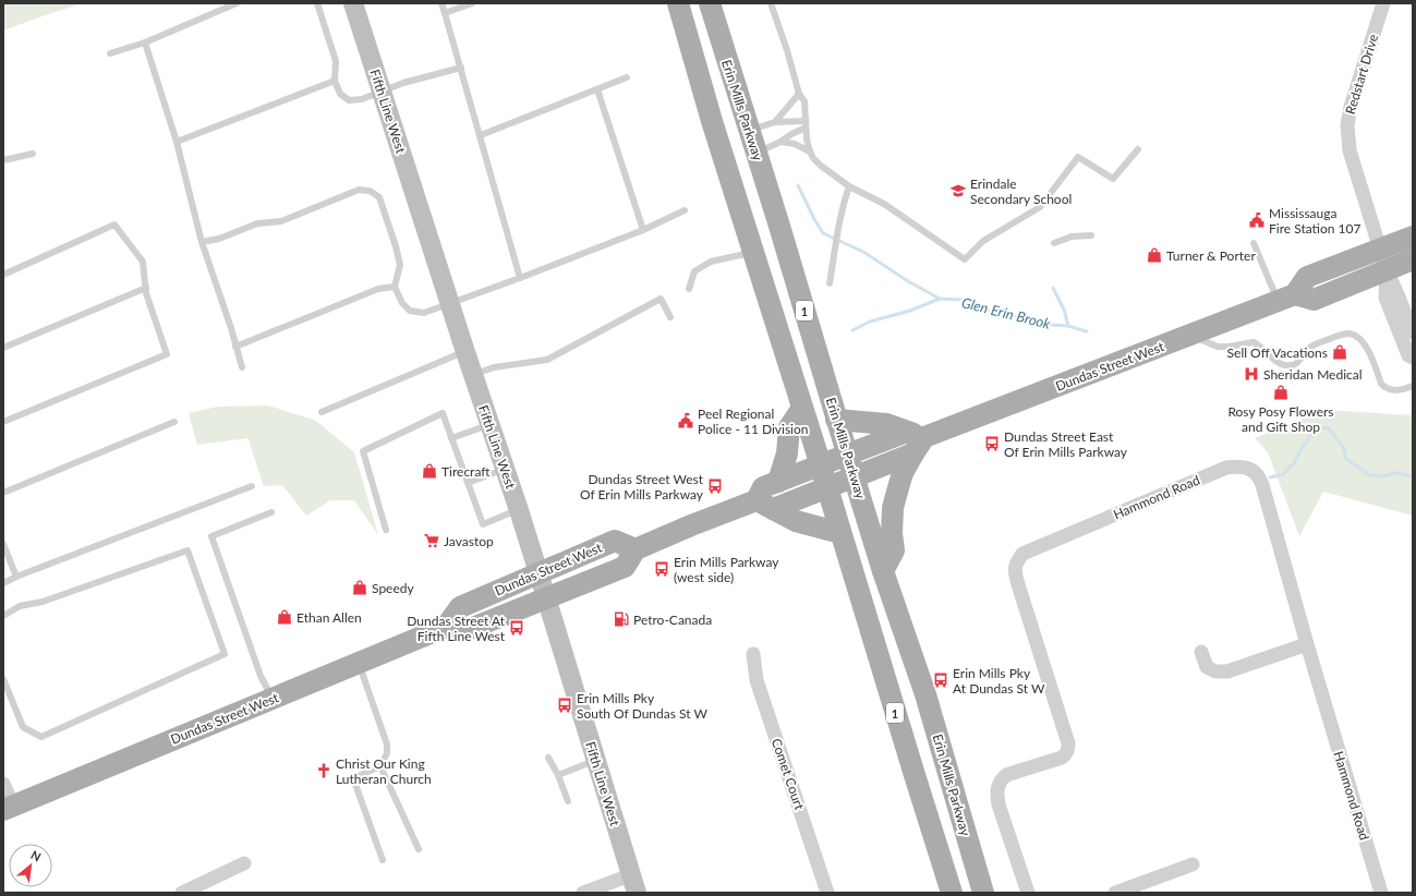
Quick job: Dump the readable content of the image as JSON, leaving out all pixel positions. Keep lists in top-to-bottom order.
{
  "streets": {
    "main road": ["Erin Mills Parkway", "1", "Dundas Street West"],
    "street": [
      "Redstart Drive",
      "Fifth Line West",
      "Hammond Road",
      "Comet Court"
    ]
  },
  "crossings": [
    ["Erin Mills Parkway", "Dundas Street West"],
    ["Fifth Line West", "Dundas Street West"],
    ["1", "Dundas Street West"]
  ],
  "water": ["Glen Erin Brook"],
  "places": {
    "school or university": ["Erindale Secondary School"],
    "public building": ["Mississauga Fire Station 107", "Peel Regional Police - 11 Division"],
    "shop": [
      "Turner & Porter",
      "Sell Off Vacations",
      "Rosy Posy Flowers and Gift Shop",
      "Tirecraft",
      "Speedy",
      "Ethan Allen"
    ],
    "hospital": ["Sheridan Medical"],
    "bus stop": [
      "Dundas Street East Of Erin Mills Parkway",
      "Dundas Street West Of Erin Mills Parkway",
      "Erin Mills Parkway (west side)",
      "Dundas Street At Fifth Line West",
      "Erin Mills Pky At Dundas St W",
      "Erin Mills Pky South Of Dundas St W"
    ],
    "supermarket": ["Javastop"],
    "fuel station": ["Petro-Canada"],
    "church": ["Christ Our King Lutheran Church"]
  },
  "north": "top right"
}
